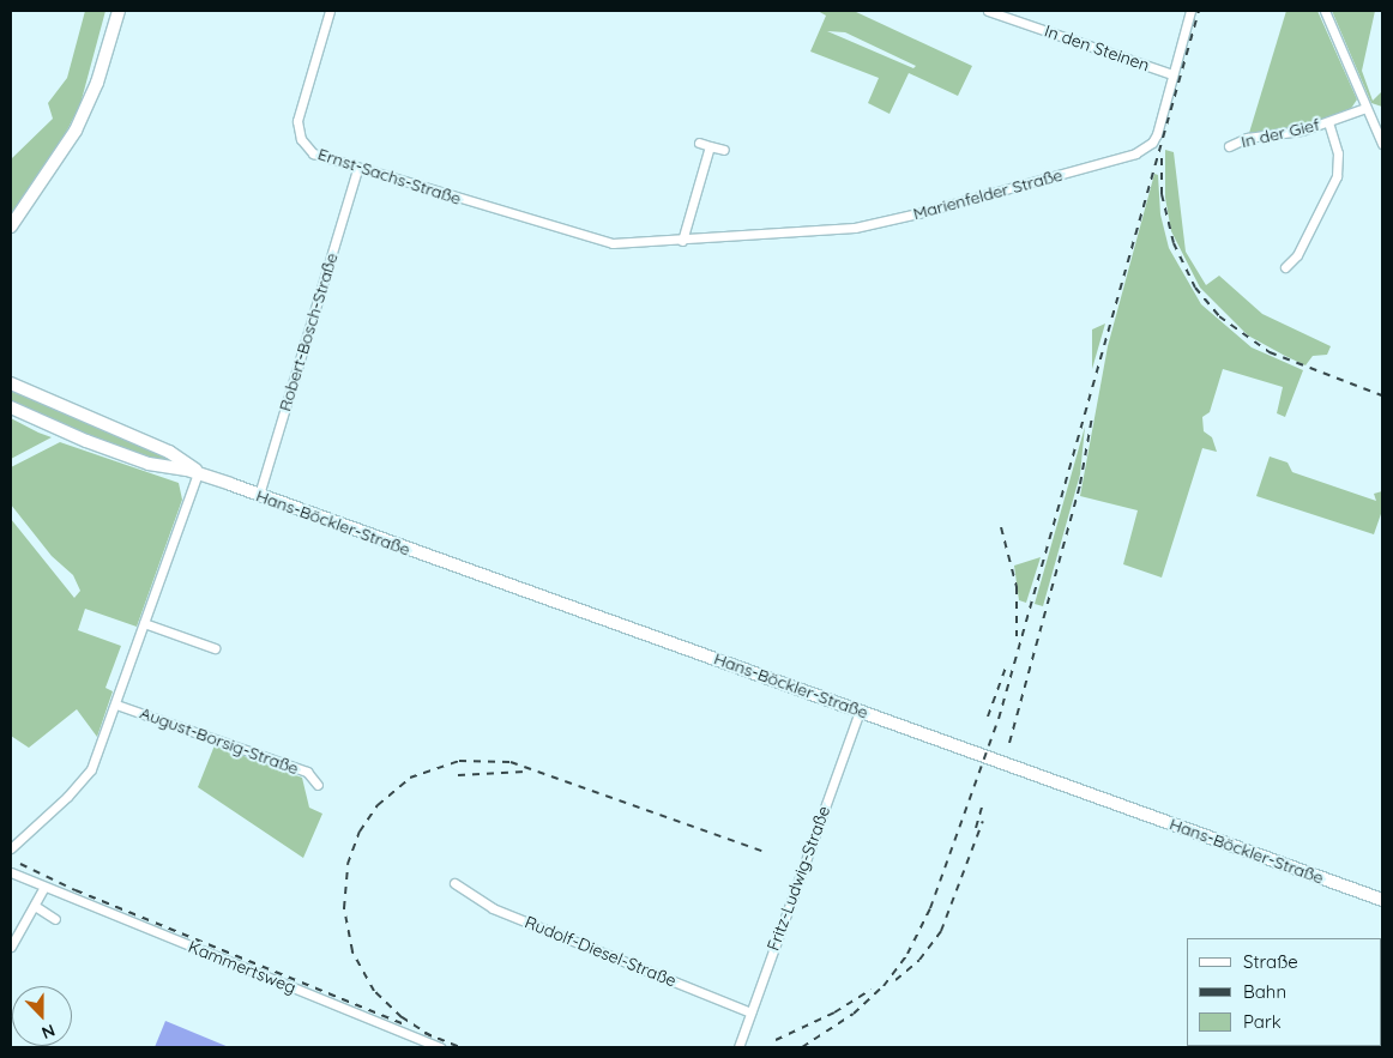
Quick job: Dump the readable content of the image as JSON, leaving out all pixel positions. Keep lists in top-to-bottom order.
{
  "streets": {
    "main road": ["Hans-Böckler-Straße"],
    "street": [
      "In den Steinen",
      "In der Gief",
      "Ernst-Sachs-Straße",
      "Marienfelder Straße",
      "Robert-Bosch-Straße",
      "August-Borsig-Straße",
      "Fritz-Ludwig-Straße",
      "Rudolf-Diesel-Straße",
      "Kammertsweg"
    ]
  },
  "crossings": [
    ["In den Steinen", "Marienfelder Straße"],
    ["Ernst-Sachs-Straße", "Marienfelder Straße"],
    ["Ernst-Sachs-Straße", "Robert-Bosch-Straße"],
    ["Robert-Bosch-Straße", "Hans-Böckler-Straße"],
    ["Hans-Böckler-Straße", "Fritz-Ludwig-Straße"],
    ["Fritz-Ludwig-Straße", "Rudolf-Diesel-Straße"]
  ],
  "legend": ["Straße", "Bahn", "Park"],
  "north": "bottom"
}
